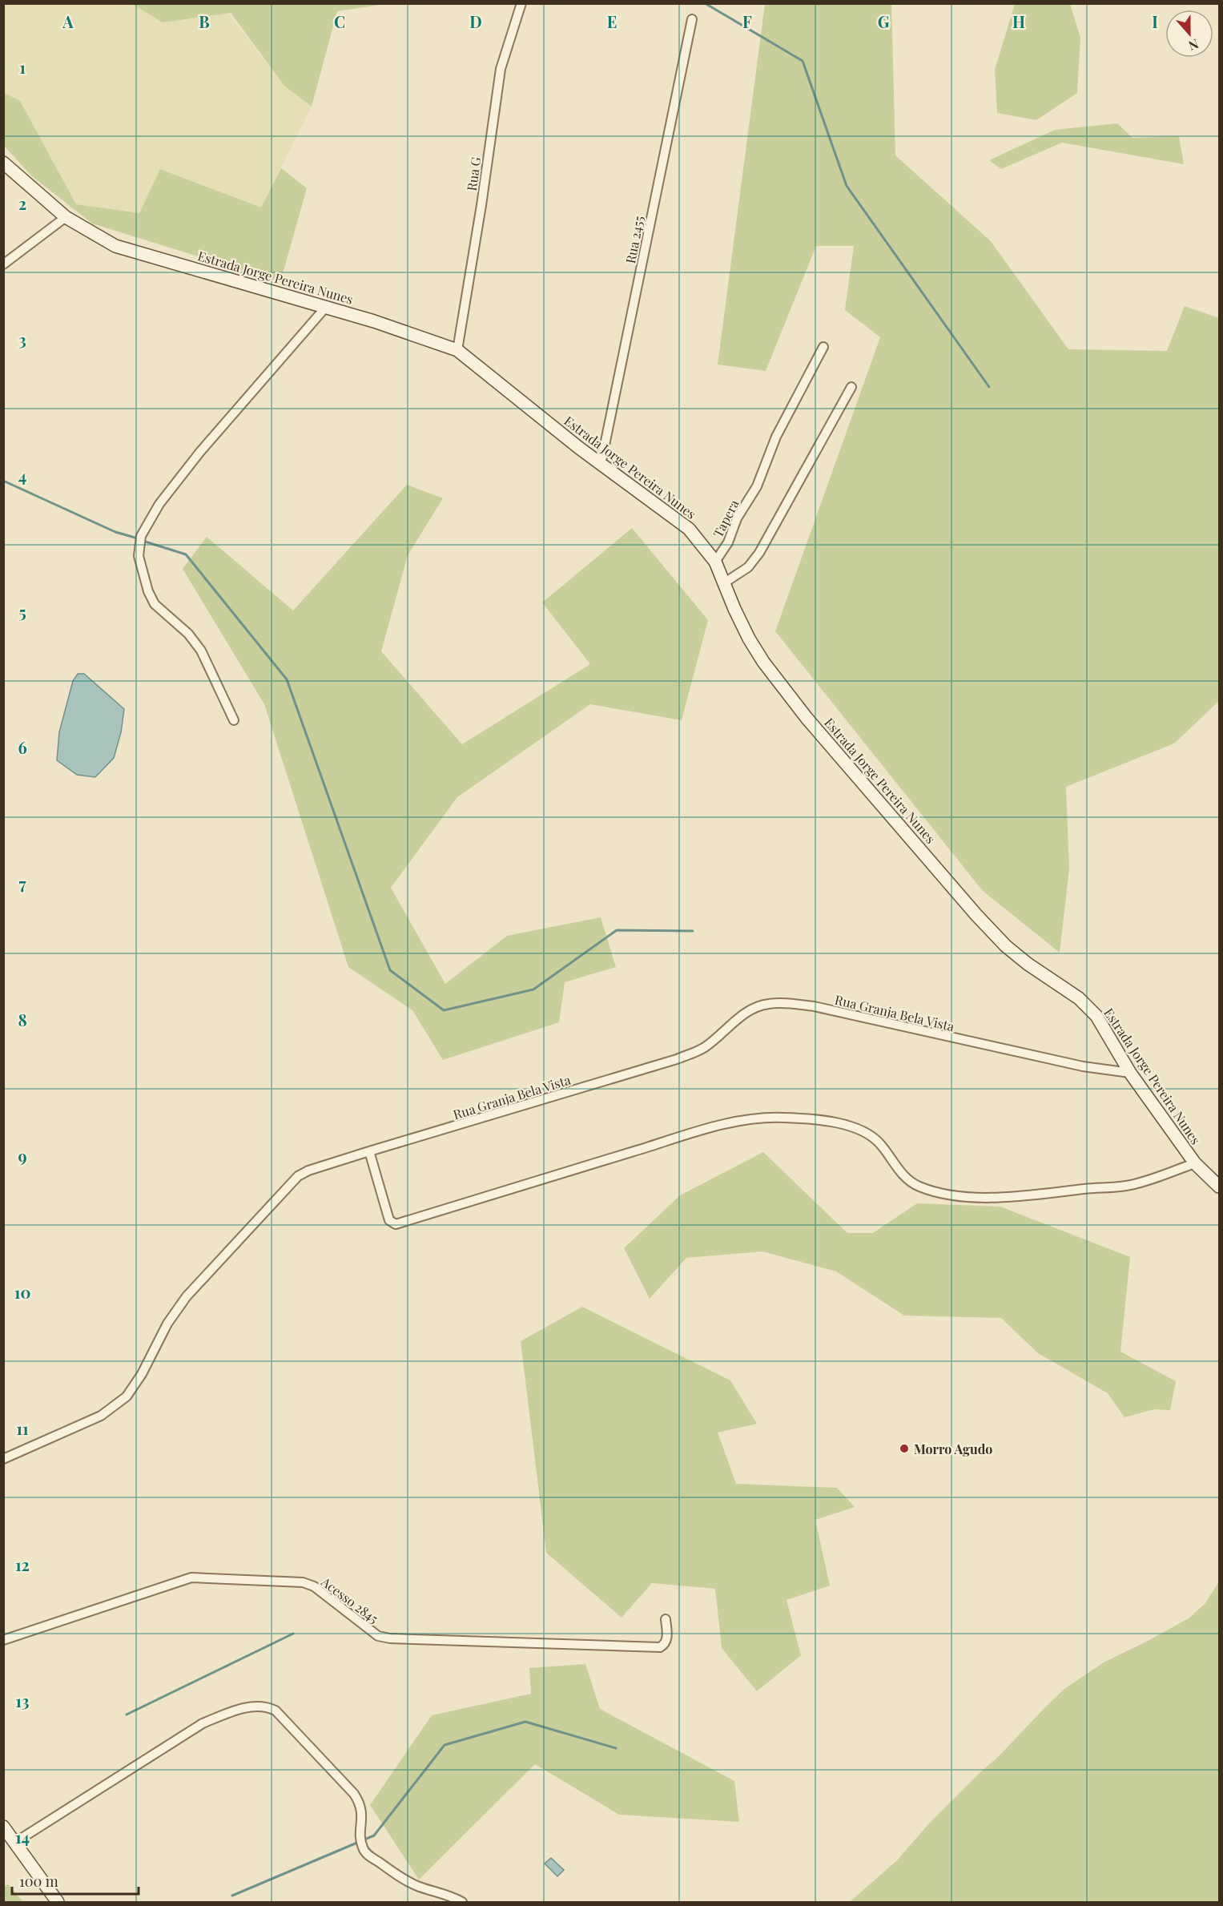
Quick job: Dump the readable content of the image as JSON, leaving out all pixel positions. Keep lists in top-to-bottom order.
{
  "streets": {
    "street": [
      "Rua G",
      "Rua 2455",
      "Estrada Jorge Pereira Nunes",
      "Tapera",
      "Rua Granja Bela Vista",
      "Acesso 2845"
    ]
  },
  "crossings": [
    ["Rua G", "Estrada Jorge Pereira Nunes"],
    ["Rua 2455", "Estrada Jorge Pereira Nunes"],
    ["Estrada Jorge Pereira Nunes", "Tapera"],
    ["Estrada Jorge Pereira Nunes", "Rua Granja Bela Vista"]
  ],
  "places": ["Morro Agudo"],
  "scale_bar": "100 m",
  "north": "bottom",
  "grid": {
    "columns": [
      "A",
      "B",
      "C",
      "D",
      "E",
      "F",
      "G",
      "H",
      "I"
    ],
    "rows": [
      "1",
      "2",
      "3",
      "4",
      "5",
      "6",
      "7",
      "8",
      "9",
      "10",
      "11",
      "12",
      "13",
      "14"
    ]
  }
}
